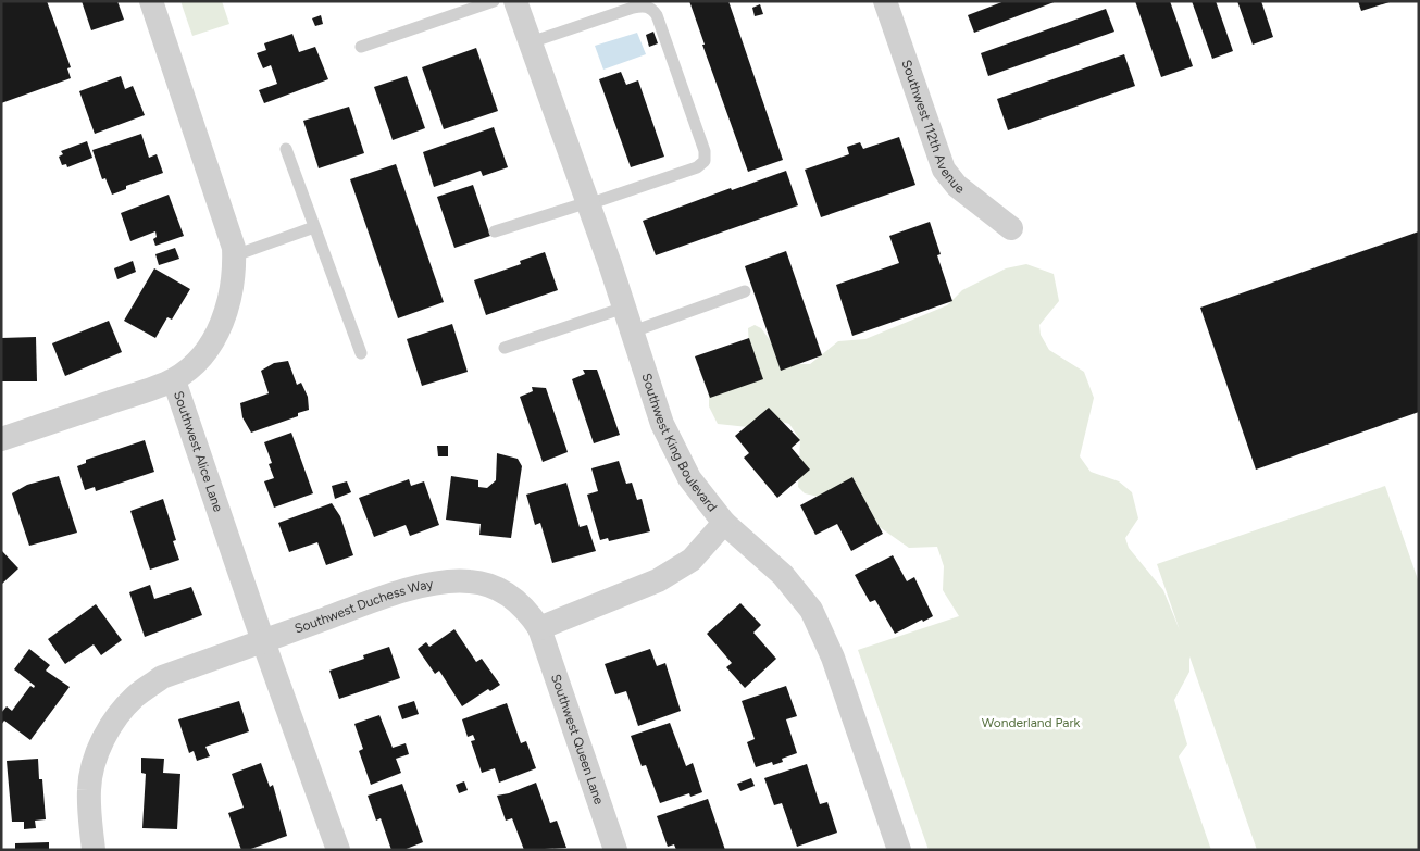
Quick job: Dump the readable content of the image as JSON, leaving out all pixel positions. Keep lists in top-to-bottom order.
{
  "streets": {
    "street": [
      "Southwest 112th Avenue",
      "Southwest King Boulevard",
      "Southwest Alice Lane",
      "Southwest Duchess Way",
      "Southwest Queen Lane"
    ]
  },
  "crossings": [
    ["Southwest Alice Lane", "Southwest Duchess Way"],
    ["Southwest Duchess Way", "Southwest Queen Lane"]
  ],
  "parks": ["Wonderland Park"]
}
